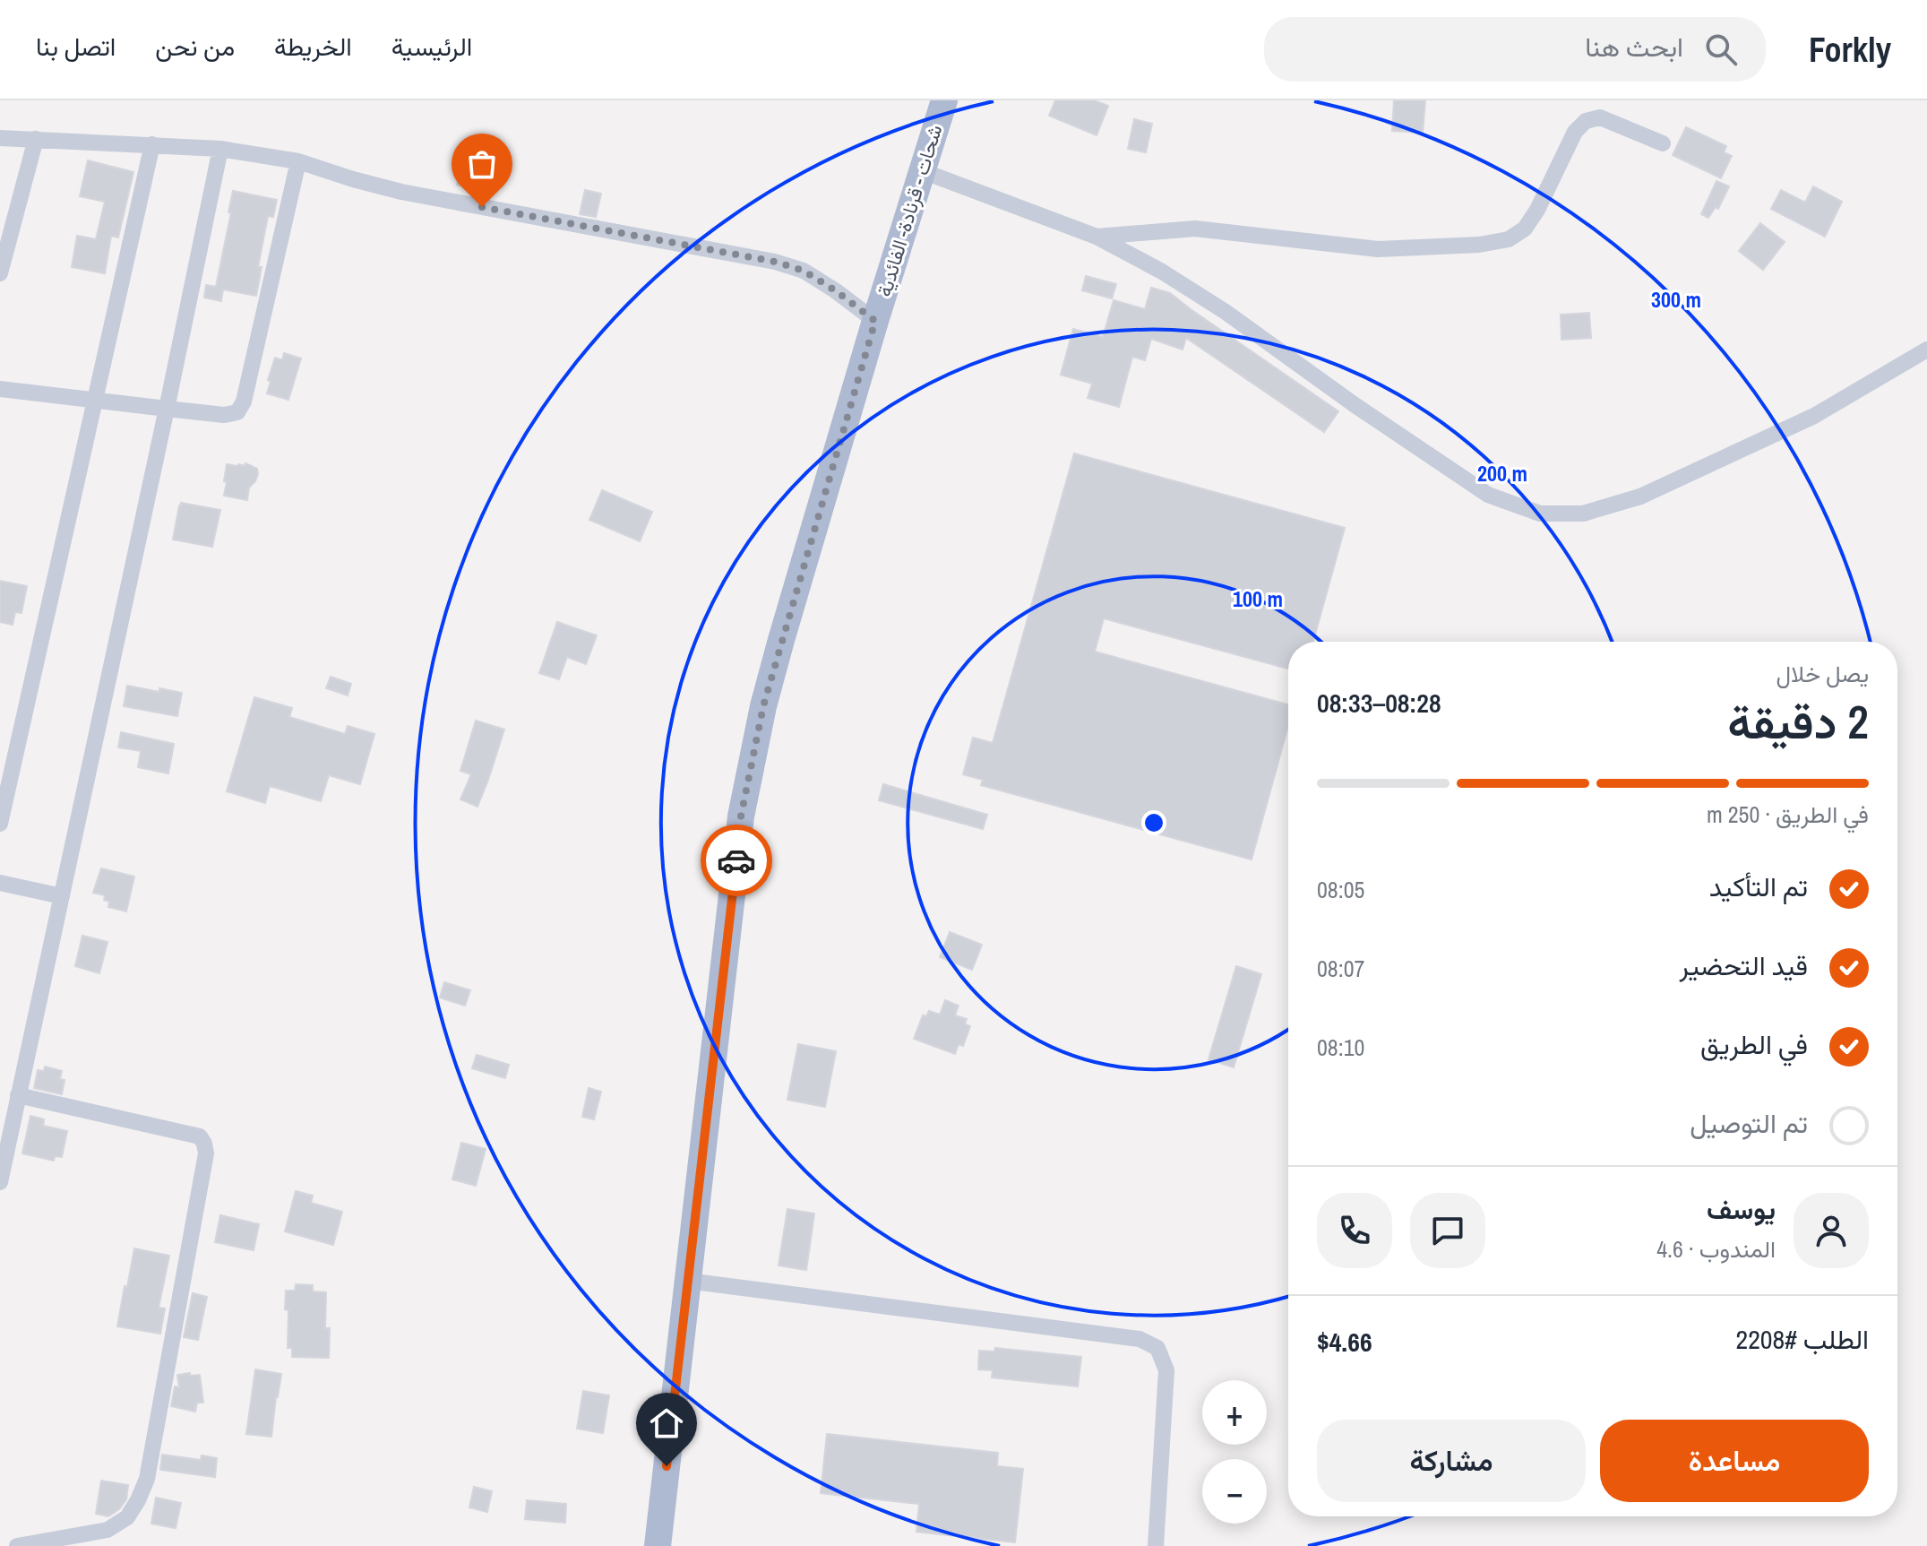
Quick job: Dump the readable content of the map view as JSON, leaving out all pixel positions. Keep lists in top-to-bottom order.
{
  "streets": {
    "main road": ["شحات - قرنادة- الفائدية"]
  },
  "page": {
    "header": "Forkly",
    "search": "ابحث هنا",
    "nav": [
      "الرئيسية",
      "الخريطة",
      "من نحن",
      "اتصل بنا"
    ],
    "heading": ["2 دقيقة", "يصل خلال", "08:28–08:33"],
    "panel": [
      "يوسف",
      "المندوب · 4.6",
      "الطلب #2208",
      "$4.66"
    ],
    "bar": "في الطريق · 250 m",
    "list": [
      ["تم التأكيد", "08:05"],
      ["قيد التحضير", "08:07"],
      ["في الطريق", "08:10"],
      "تم التوصيل"
    ],
    "map_buttons": ["+", "−"],
    "buttons": ["مساعدة", "مشاركة"]
  },
  "rings": ["300 m", "200 m", "100 m"]
}
